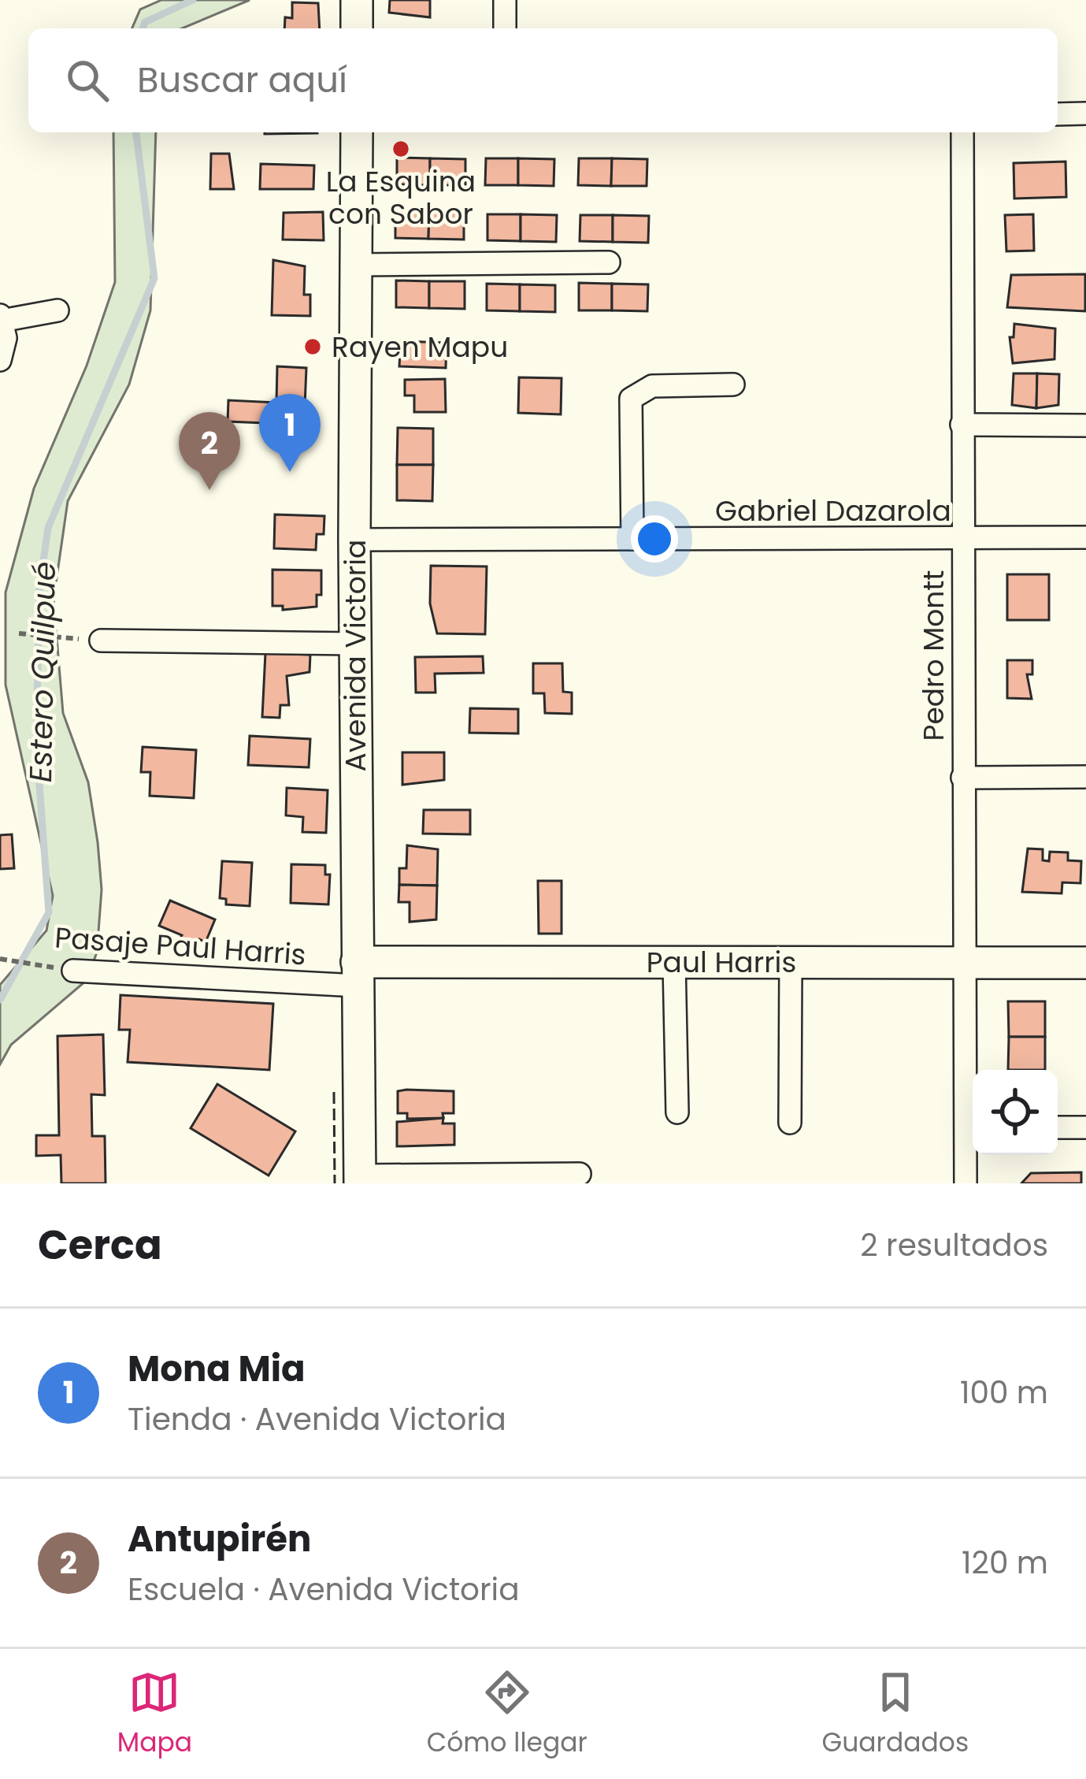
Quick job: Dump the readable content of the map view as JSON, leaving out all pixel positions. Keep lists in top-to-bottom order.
{
  "streets": {
    "street": [
      "Gabriel Dazarola",
      "Avenida Victoria",
      "Pedro Montt",
      "Pasaje Paul Harris",
      "Paul Harris"
    ]
  },
  "crossings": [
    ["Gabriel Dazarola", "Avenida Victoria"],
    ["Gabriel Dazarola", "Pedro Montt"],
    ["Avenida Victoria", "Pasaje Paul Harris"],
    ["Avenida Victoria", "Paul Harris"],
    ["Pedro Montt", "Paul Harris"],
    ["Pasaje Paul Harris", "Paul Harris"]
  ],
  "water": ["Estero Quilpué"],
  "places": ["La Esquina con Sabor", "Rayen Mapu"],
  "page": {
    "search": "Buscar aquí",
    "pins": ["1", "2"],
    "heading": ["Cerca", "2 resultados"],
    "list": [
      {
        "mark": "1",
        "name": "Mona Mia",
        "note": "Tienda · Avenida Victoria",
        "value": "100 m"
      },
      {
        "mark": "2",
        "name": "Antupirén",
        "note": "Escuela · Avenida Victoria",
        "value": "120 m"
      }
    ],
    "nav": ["Mapa", "Cómo llegar", "Guardados"]
  }
}
